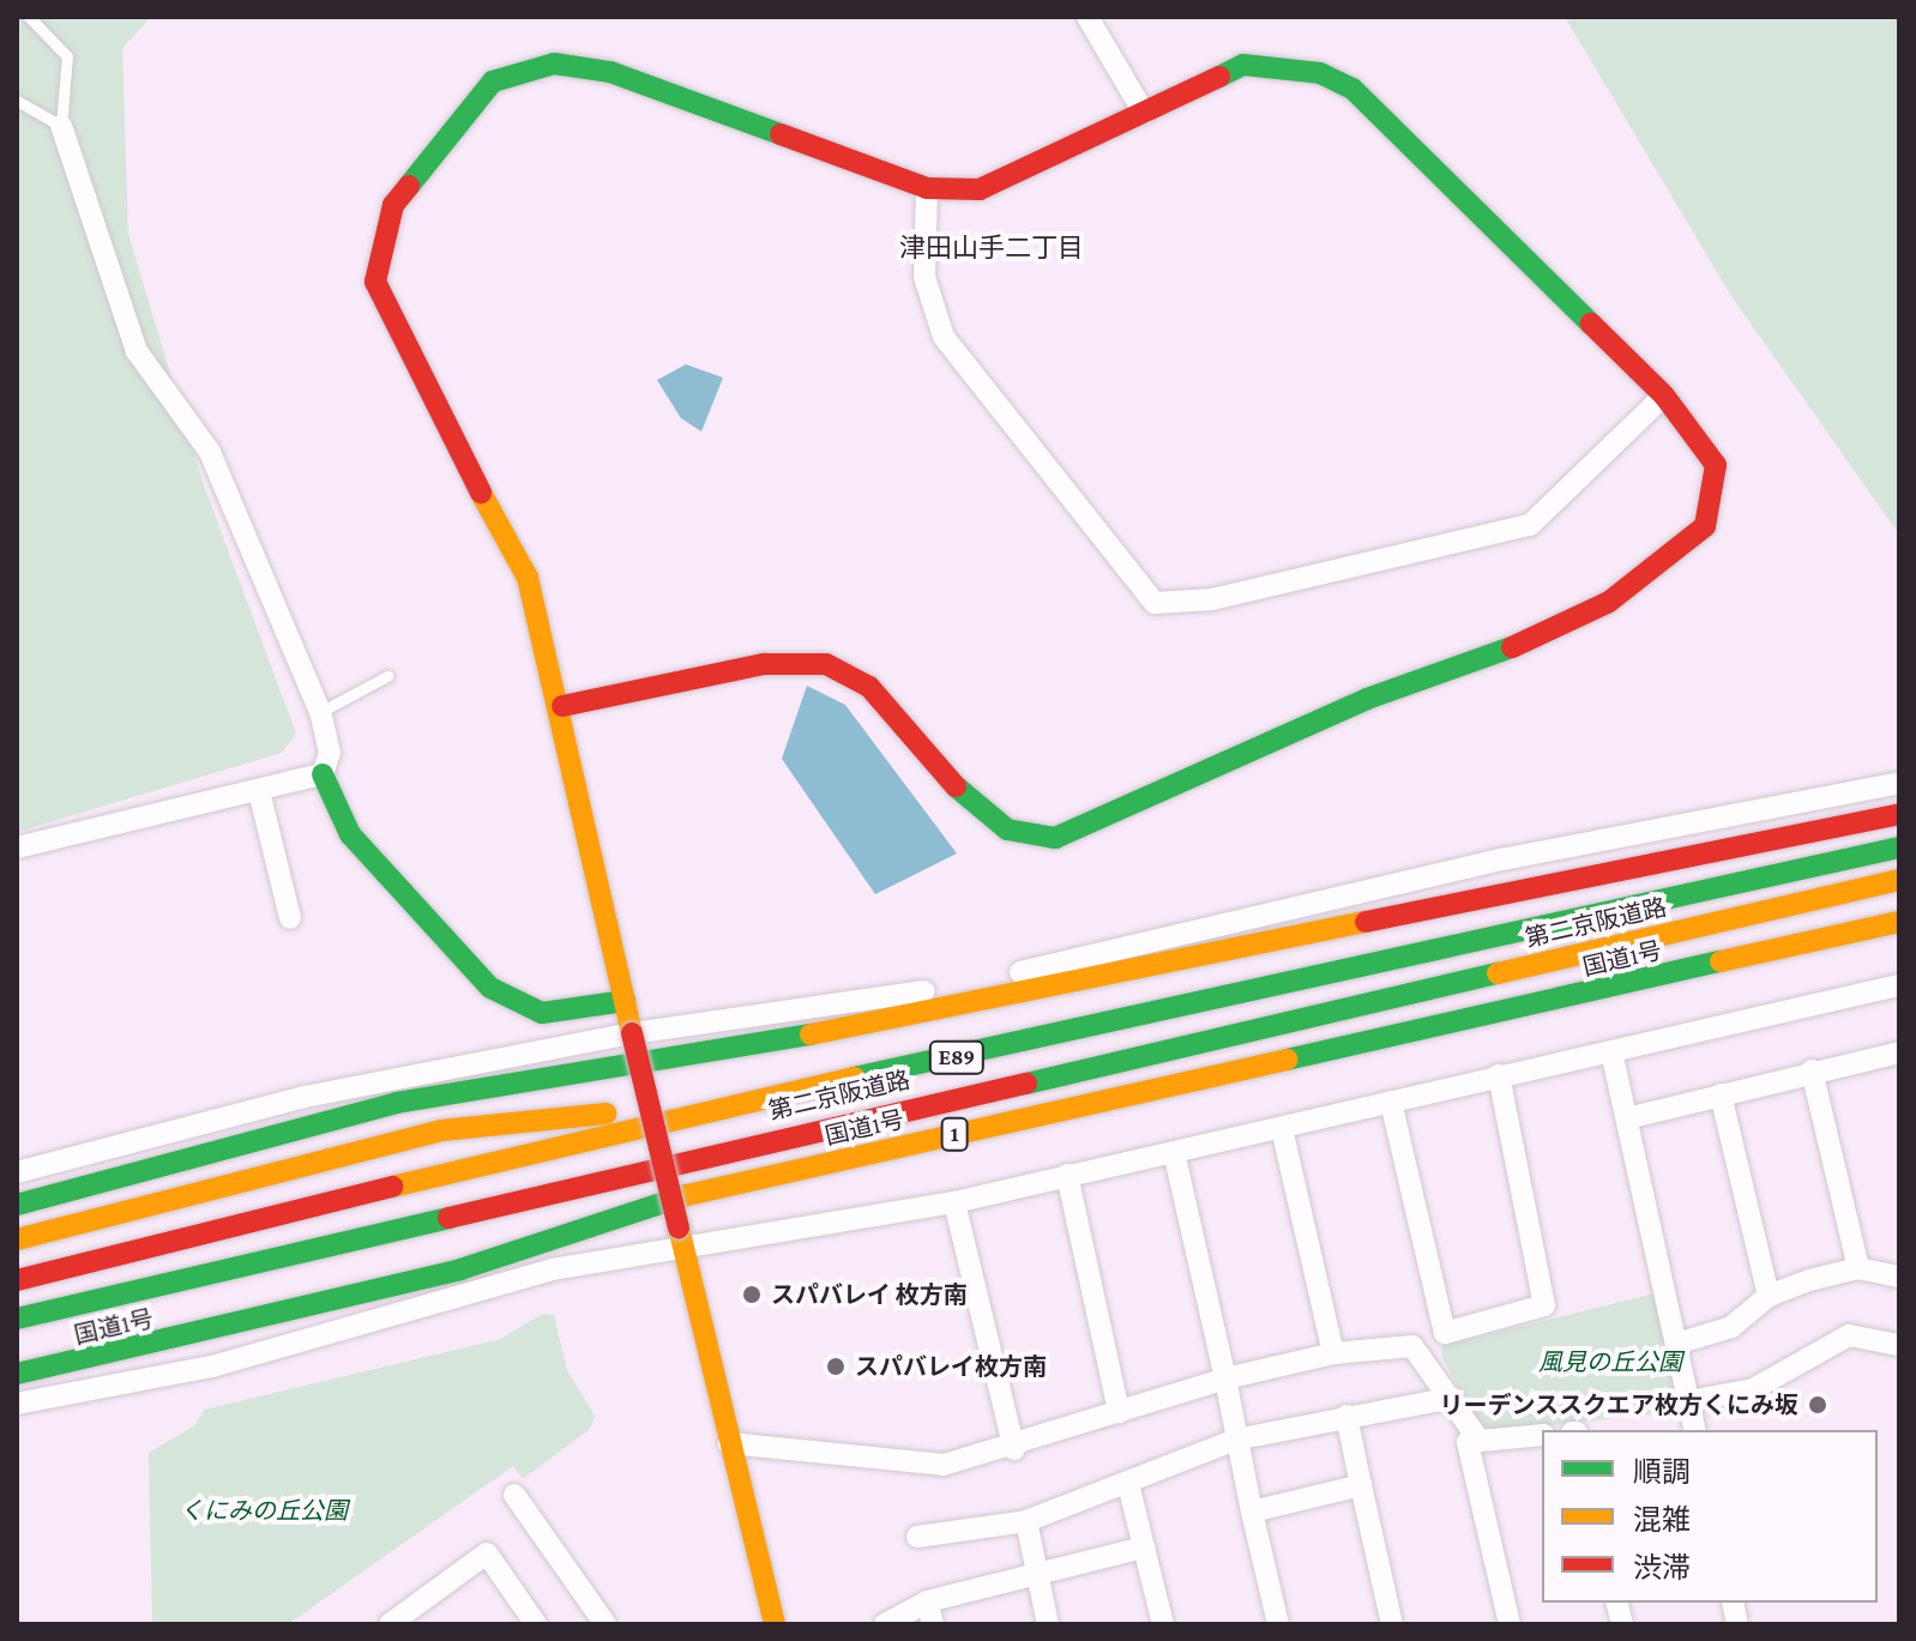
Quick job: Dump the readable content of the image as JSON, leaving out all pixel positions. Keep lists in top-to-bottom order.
{
  "streets": {
    "main road": [
      "第二京阪道路",
      "国道1号",
      "E89",
      "1"
    ]
  },
  "districts": ["津田山手二丁目"],
  "parks": ["風見の丘公園", "くにみの丘公園"],
  "places": ["スパバレイ 枚方南", "スパバレイ枚方南", "リーデンススクエア枚方くにみ坂"],
  "legend": ["順調", "混雑", "渋滞"]
}
